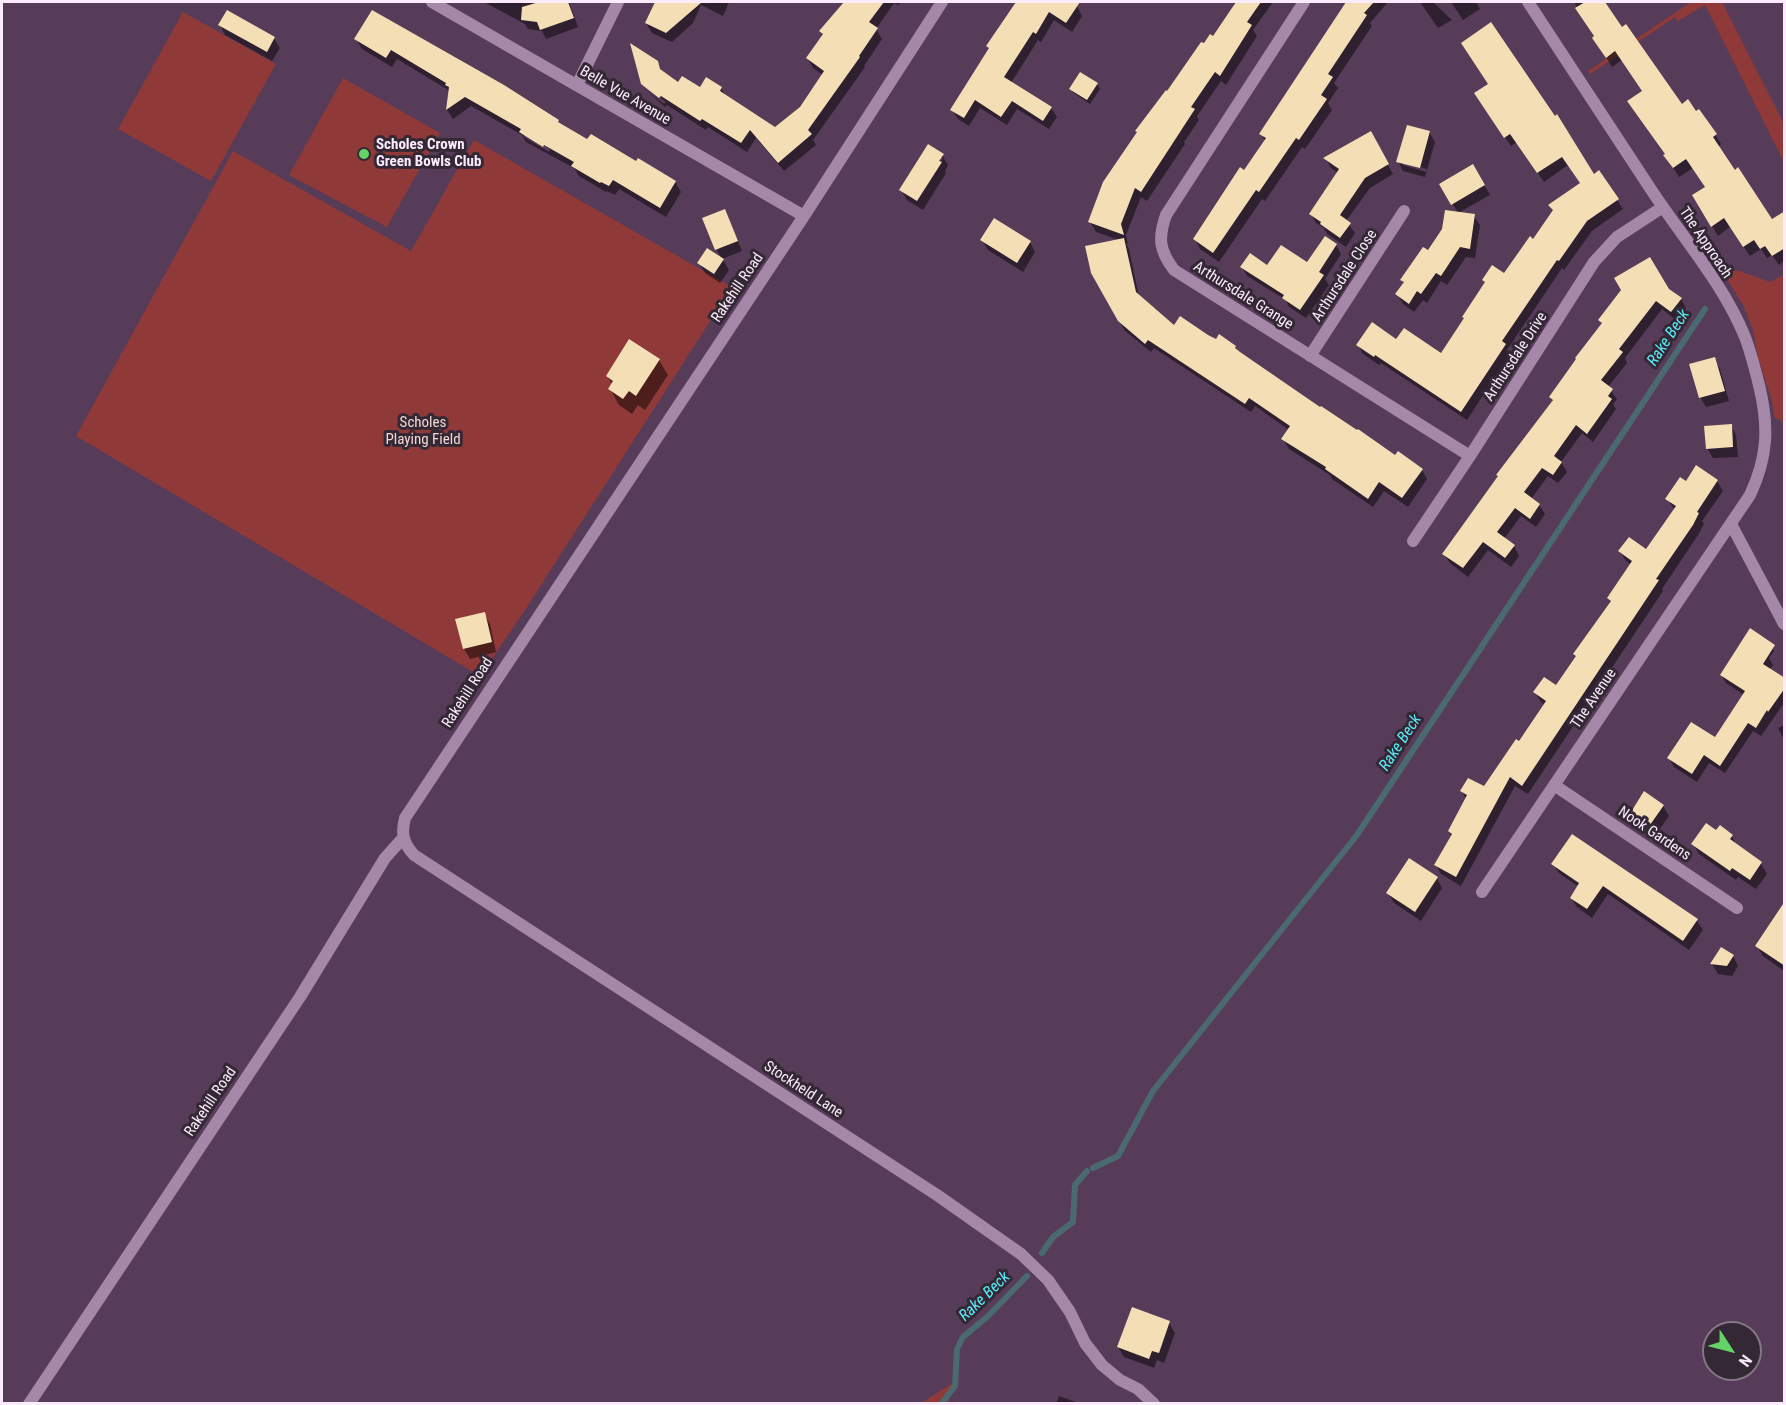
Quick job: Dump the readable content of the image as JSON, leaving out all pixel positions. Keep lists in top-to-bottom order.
{
  "streets": {
    "street": [
      "Belle Vue Avenue",
      "The Approach",
      "Arthursdale Close",
      "Rakehill Road",
      "Arthursdale Grange",
      "Arthursdale Drive",
      "The Avenue",
      "Nook Gardens",
      "Stockheld Lane"
    ]
  },
  "crossings": [
    ["Belle Vue Avenue", "Rakehill Road"],
    ["The Approach", "Arthursdale Drive"],
    ["The Approach", "The Avenue"],
    ["Arthursdale Close", "Arthursdale Grange"],
    ["Rakehill Road", "Stockheld Lane"],
    ["Arthursdale Grange", "Arthursdale Drive"],
    ["The Avenue", "Nook Gardens"]
  ],
  "water": ["Rake Beck"],
  "parks": ["Scholes Playing Field"],
  "places": ["Scholes Crown Green Bowls Club"],
  "north": "bottom right"
}
